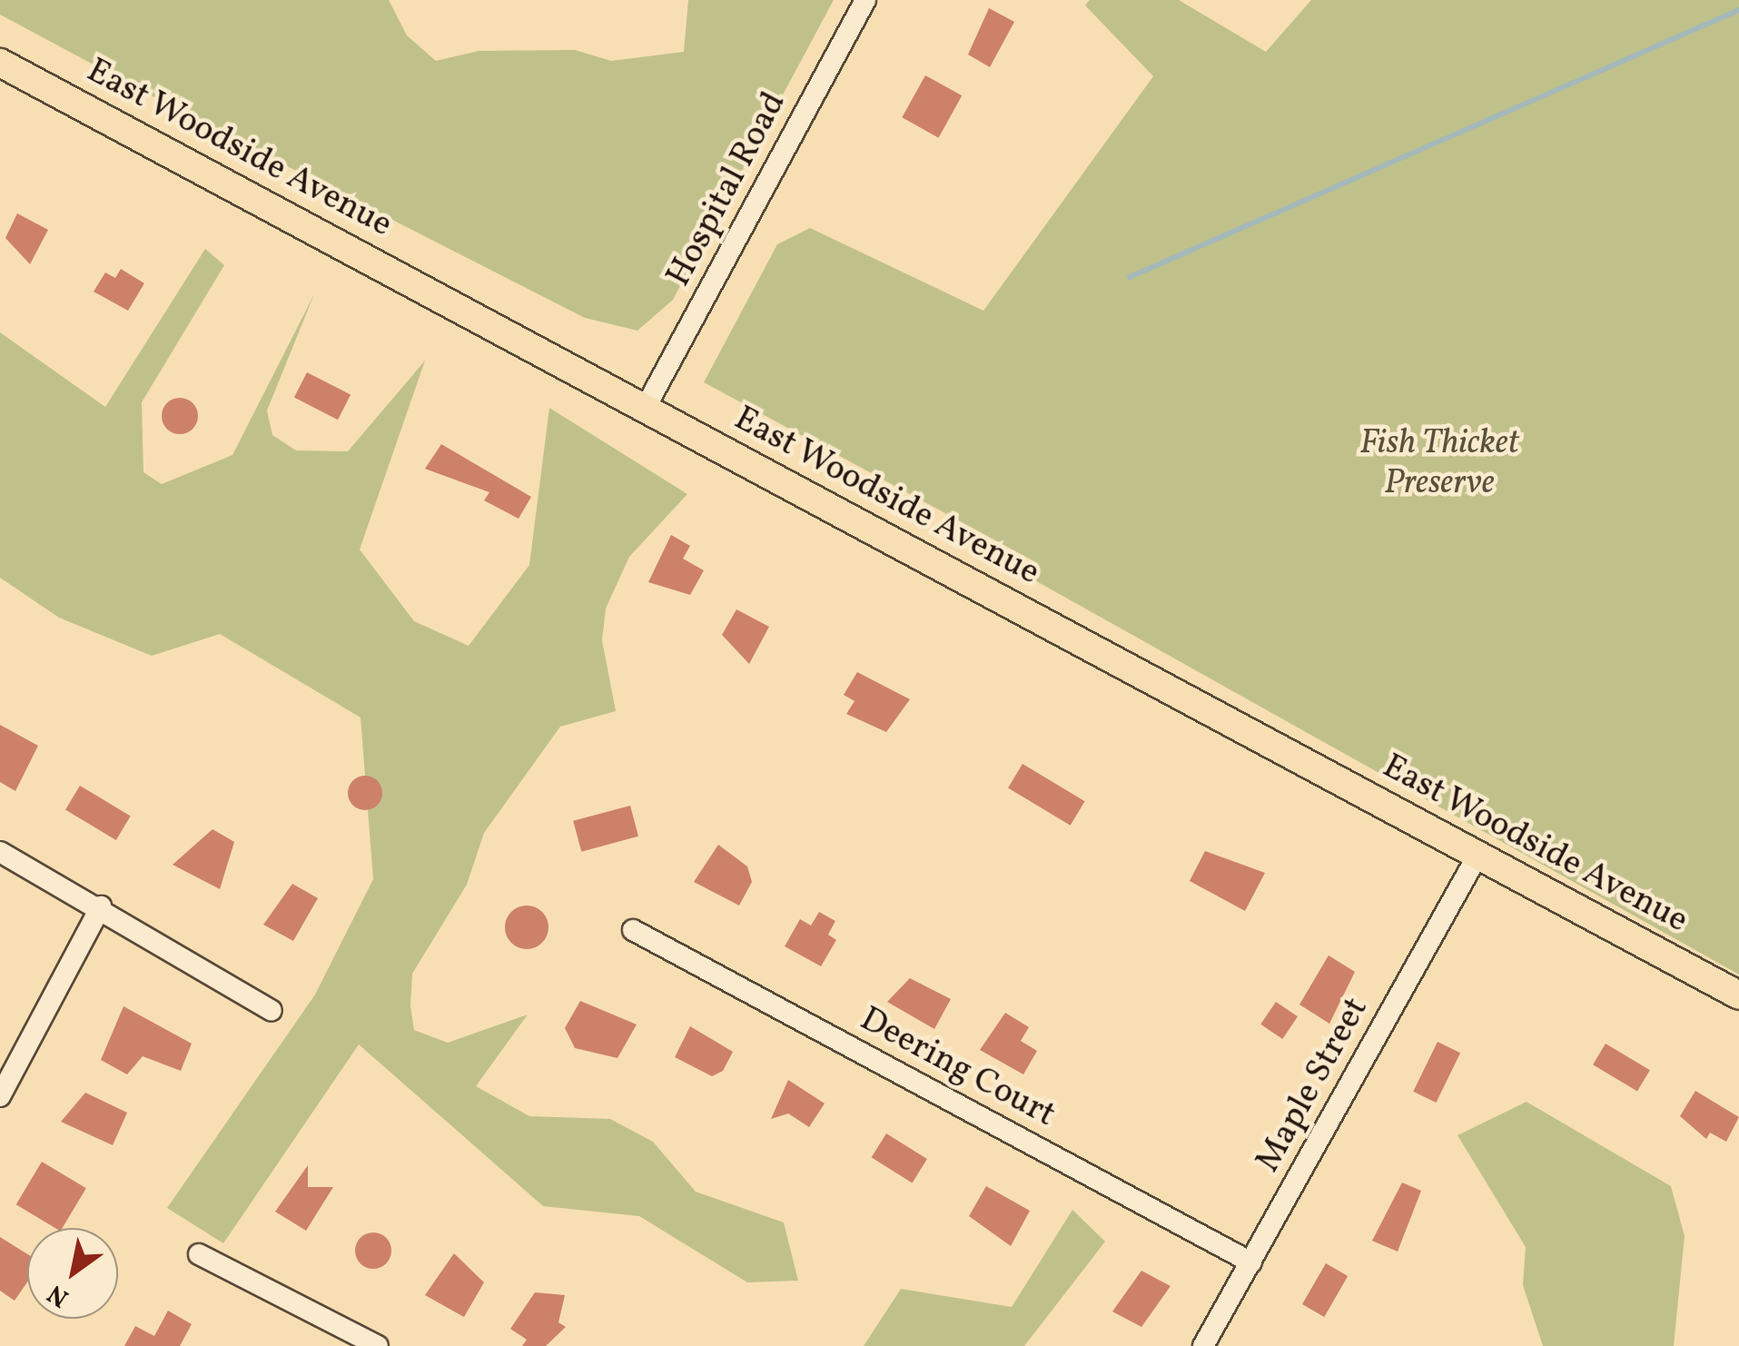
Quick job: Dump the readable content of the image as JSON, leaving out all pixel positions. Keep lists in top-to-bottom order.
{
  "streets": {
    "main road": ["East Woodside Avenue"],
    "street": ["Hospital Road", "Deering Court", "Maple Street"]
  },
  "crossings": [
    ["East Woodside Avenue", "Hospital Road"],
    ["East Woodside Avenue", "Maple Street"],
    ["Deering Court", "Maple Street"]
  ],
  "parks": ["Fish Thicket Preserve"],
  "north": "bottom left"
}
